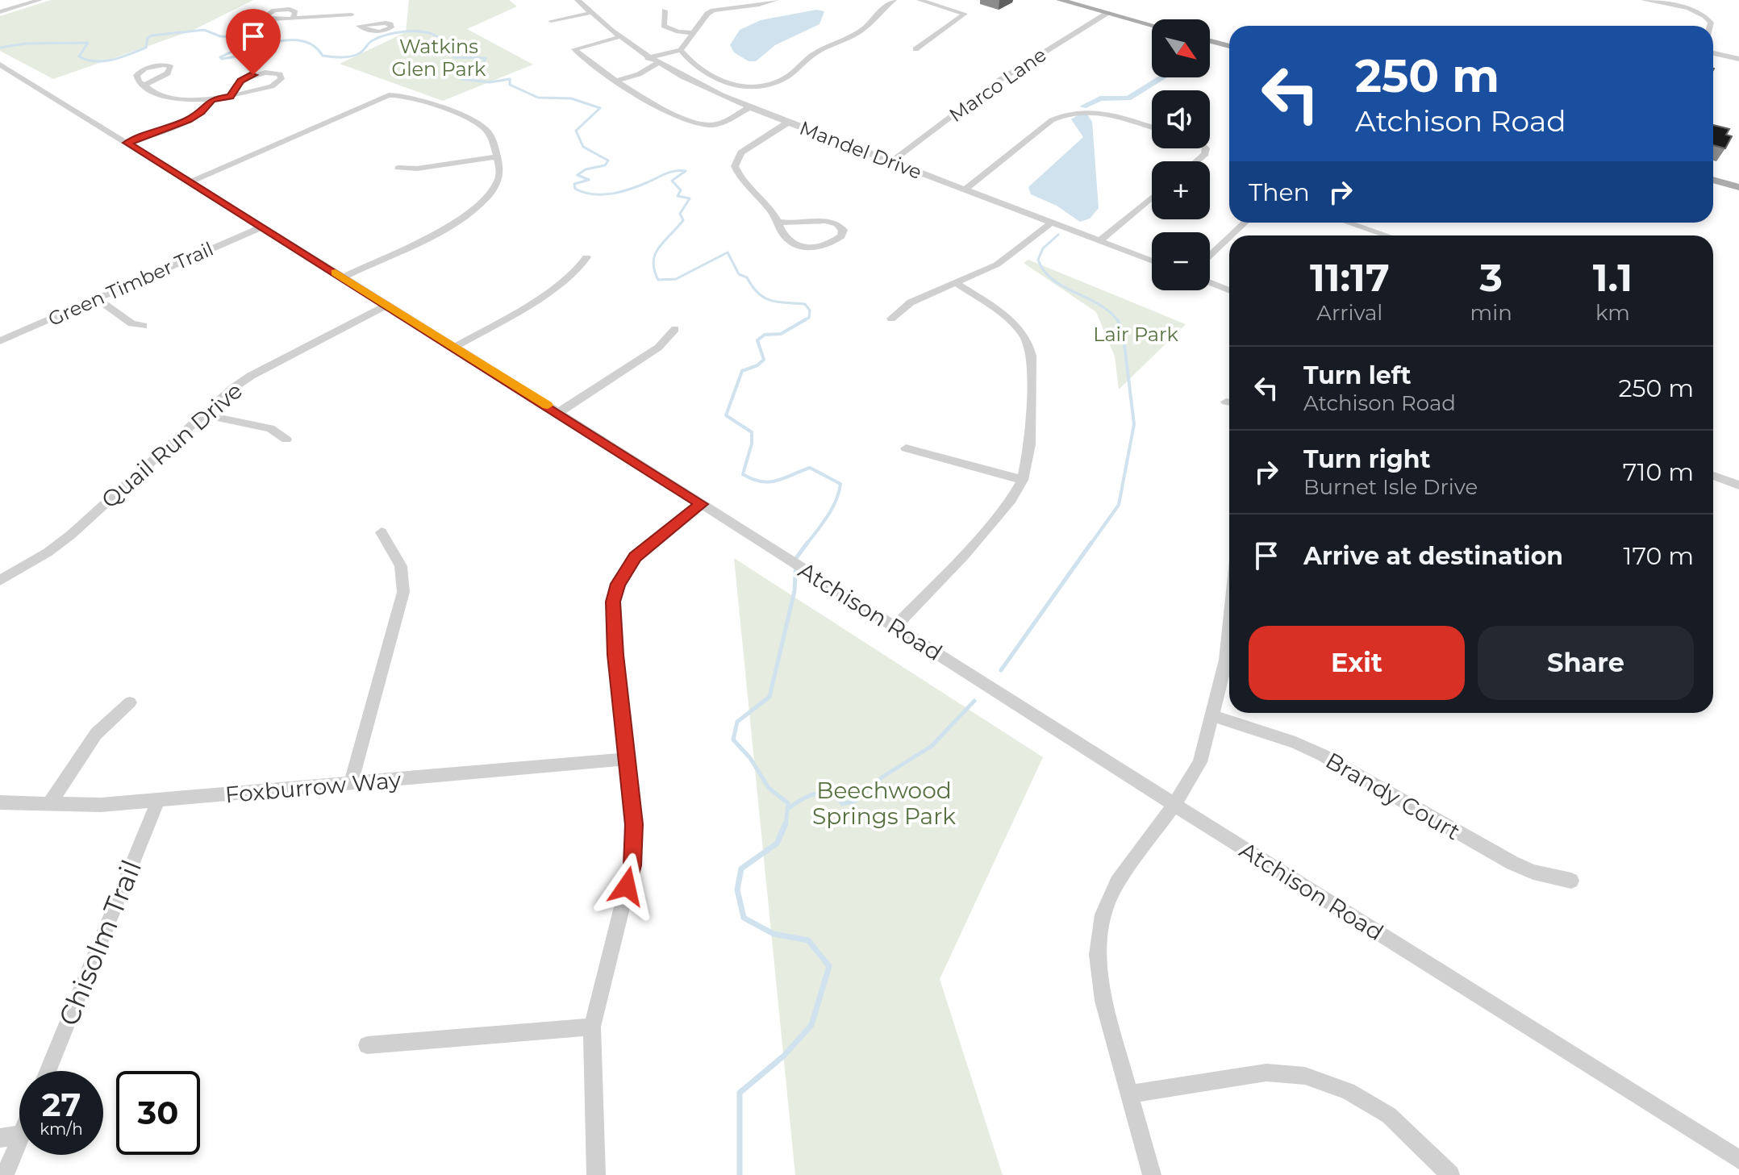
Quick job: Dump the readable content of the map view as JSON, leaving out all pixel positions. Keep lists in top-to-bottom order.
{
  "streets": {
    "street": [
      "Marco Lane",
      "Mandel Drive",
      "Green Timber Trail",
      "Quail Run Drive",
      "Atchison Road",
      "Foxburrow Way",
      "Brandy Court",
      "Chisolm Trail"
    ]
  },
  "crossings": [
    ["Marco Lane", "Mandel Drive"],
    ["Green Timber Trail", "Atchison Road"],
    ["Quail Run Drive", "Atchison Road"],
    ["Foxburrow Way", "Chisolm Trail"]
  ],
  "parks": ["Watkins Glen Park", "Lair Park", "Beechwood Springs Park"],
  "north": "bottom right",
  "page": {
    "map_buttons": ["+", "−"],
    "turn": ["250 m", "Atchison Road"],
    "then": "Then",
    "eta": [
      "11:17",
      "Arrival",
      "3",
      "min",
      "1.1",
      "km"
    ],
    "list": [
      {
        "name": "Turn left",
        "note": "Atchison Road",
        "value": "250 m"
      },
      {
        "name": "Turn right",
        "note": "Burnet Isle Drive",
        "value": "710 m"
      },
      {
        "name": "Arrive at destination",
        "value": "170 m"
      }
    ],
    "buttons": ["Exit", "Share"],
    "speed": "27 km/h",
    "limit": "30"
  }
}
